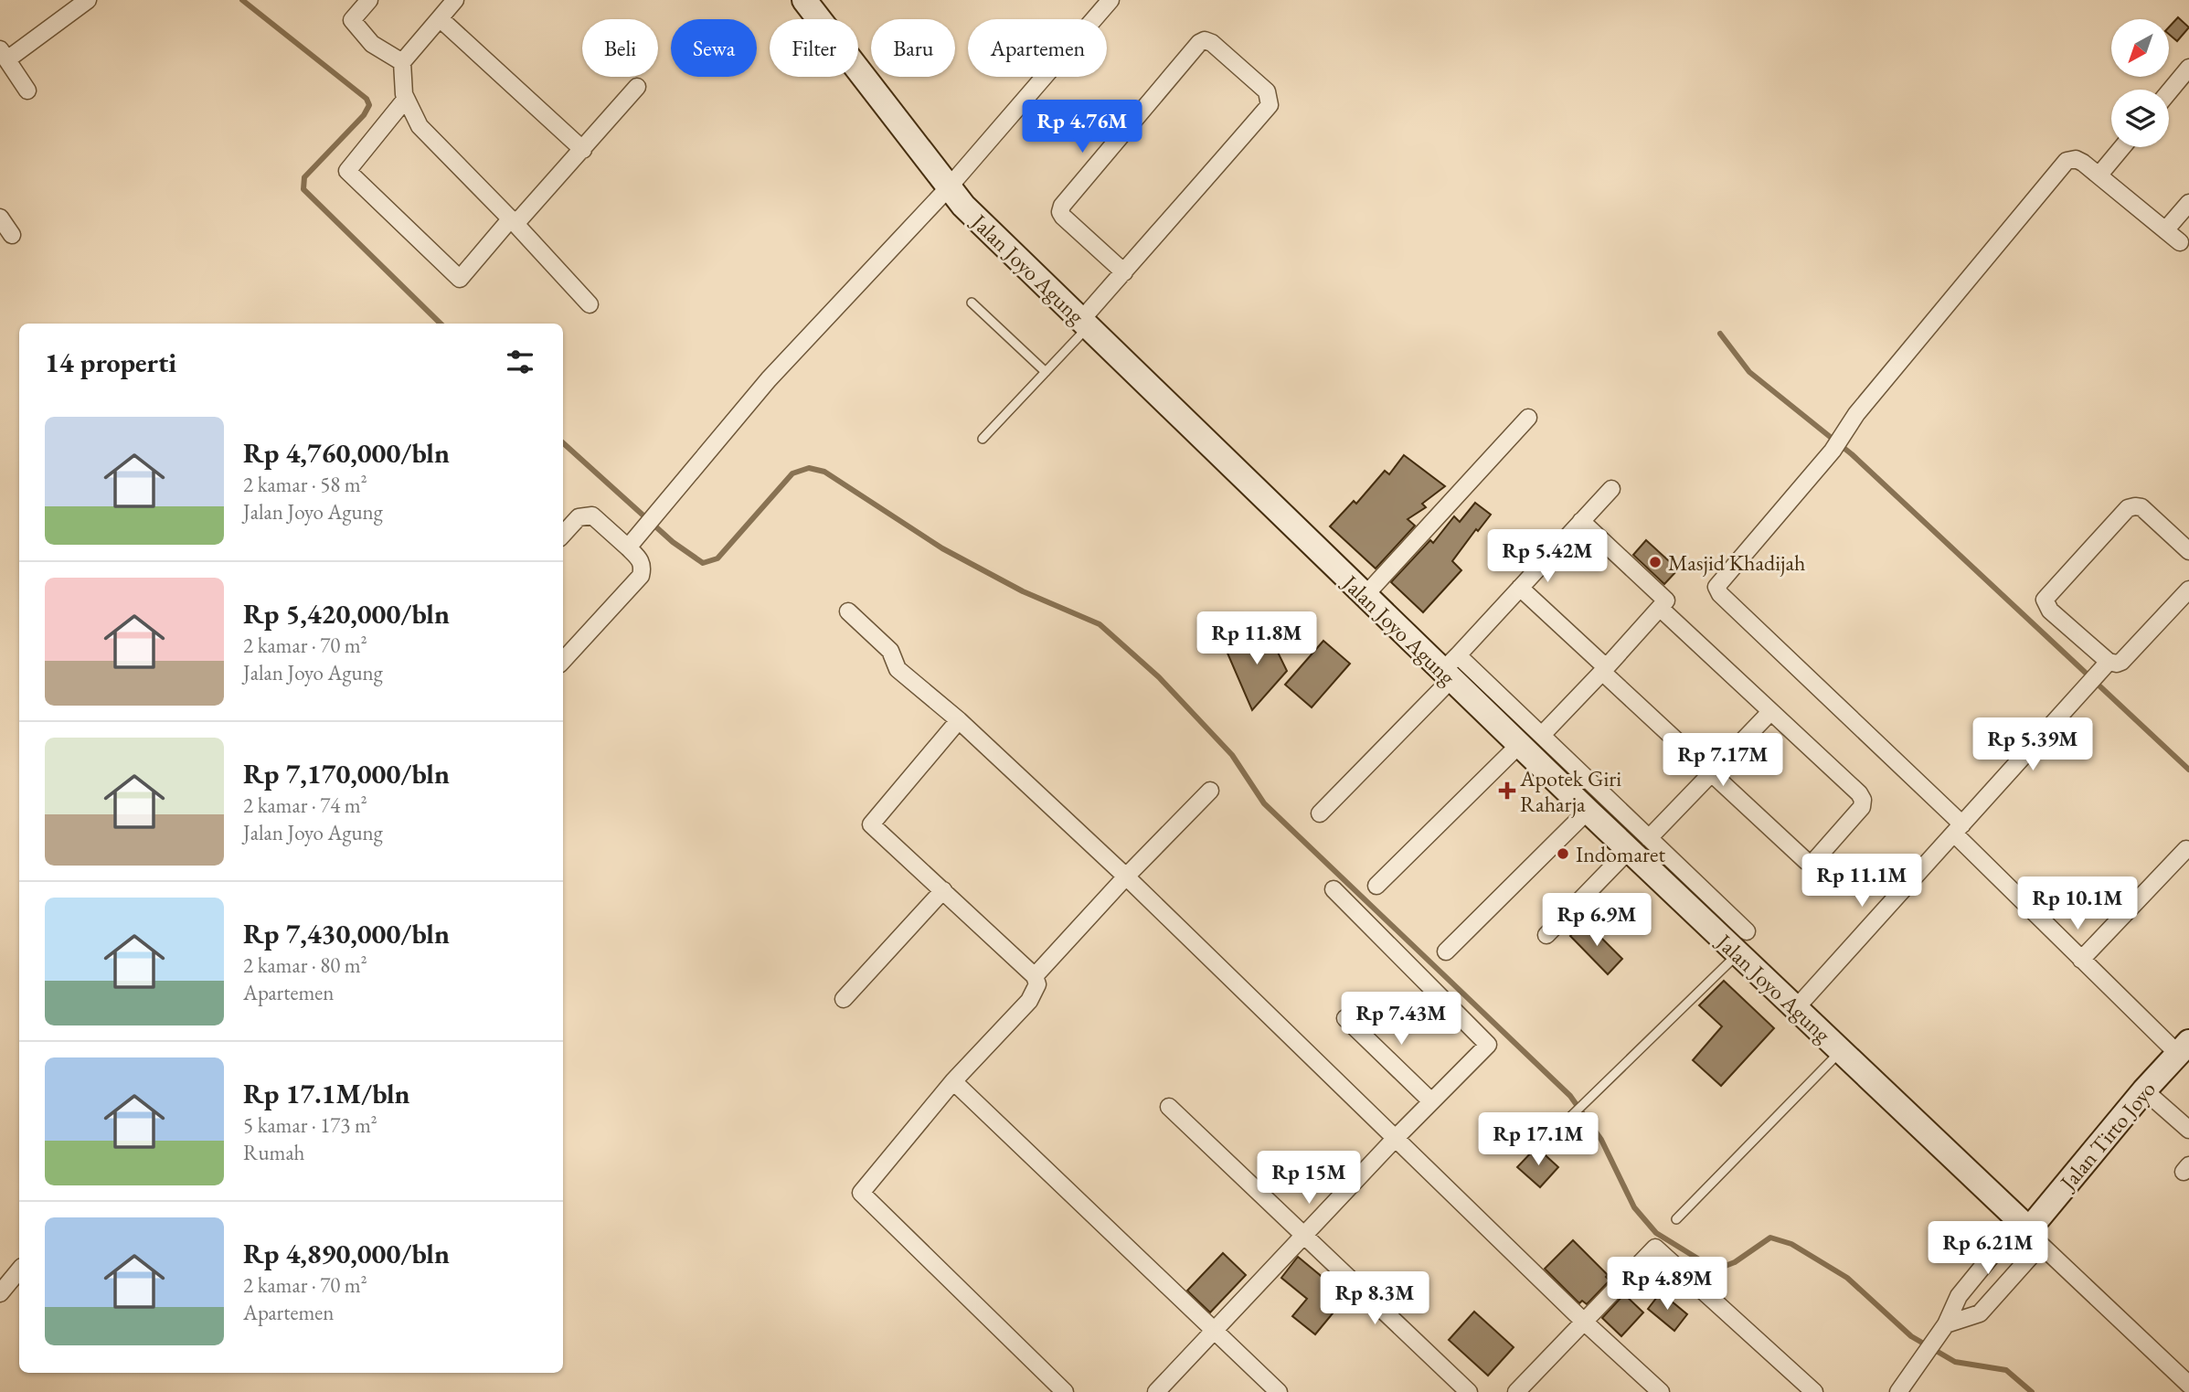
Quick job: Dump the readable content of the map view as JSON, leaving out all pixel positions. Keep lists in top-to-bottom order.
{
  "streets": {
    "main road": ["Jalan Joyo Agung", "Jalan Tirto Joyo"]
  },
  "crossings": [
    ["Jalan Joyo Agung", "Jalan Tirto Joyo"]
  ],
  "places": {
    "other": ["Masjid Khadijah", "Indomaret"],
    "health": ["Apotek Giri Raharja"]
  },
  "north": "bottom left",
  "page": {
    "chip": [
      "Beli",
      "Sewa",
      "Filter",
      "Baru",
      "Apartemen"
    ],
    "price": [
      "Rp 4.76M",
      "Rp 5.42M",
      "Rp 11.8M",
      "Rp 5.39M",
      "Rp 7.17M",
      "Rp 11.1M",
      "Rp 10.1M",
      "Rp 6.9M",
      "Rp 7.43M",
      "Rp 17.1M",
      "Rp 15M",
      "Rp 6.21M",
      "Rp 4.89M",
      "Rp 8.3M"
    ],
    "heading": "14 properti",
    "list": [
      {
        "name": "Rp 4,760,000/bln",
        "note": "2 kamar · 58 m² · Jalan Joyo Agung"
      },
      {
        "name": "Rp 5,420,000/bln",
        "note": "2 kamar · 70 m² · Jalan Joyo Agung"
      },
      {
        "name": "Rp 7,170,000/bln",
        "note": "2 kamar · 74 m² · Jalan Joyo Agung"
      },
      {
        "name": "Rp 7,430,000/bln",
        "note": "2 kamar · 80 m² · Apartemen"
      },
      {
        "name": "Rp 17.1M/bln",
        "note": "5 kamar · 173 m² · Rumah"
      },
      {
        "name": "Rp 4,890,000/bln",
        "note": "2 kamar · 70 m² · Apartemen"
      }
    ]
  }
}
